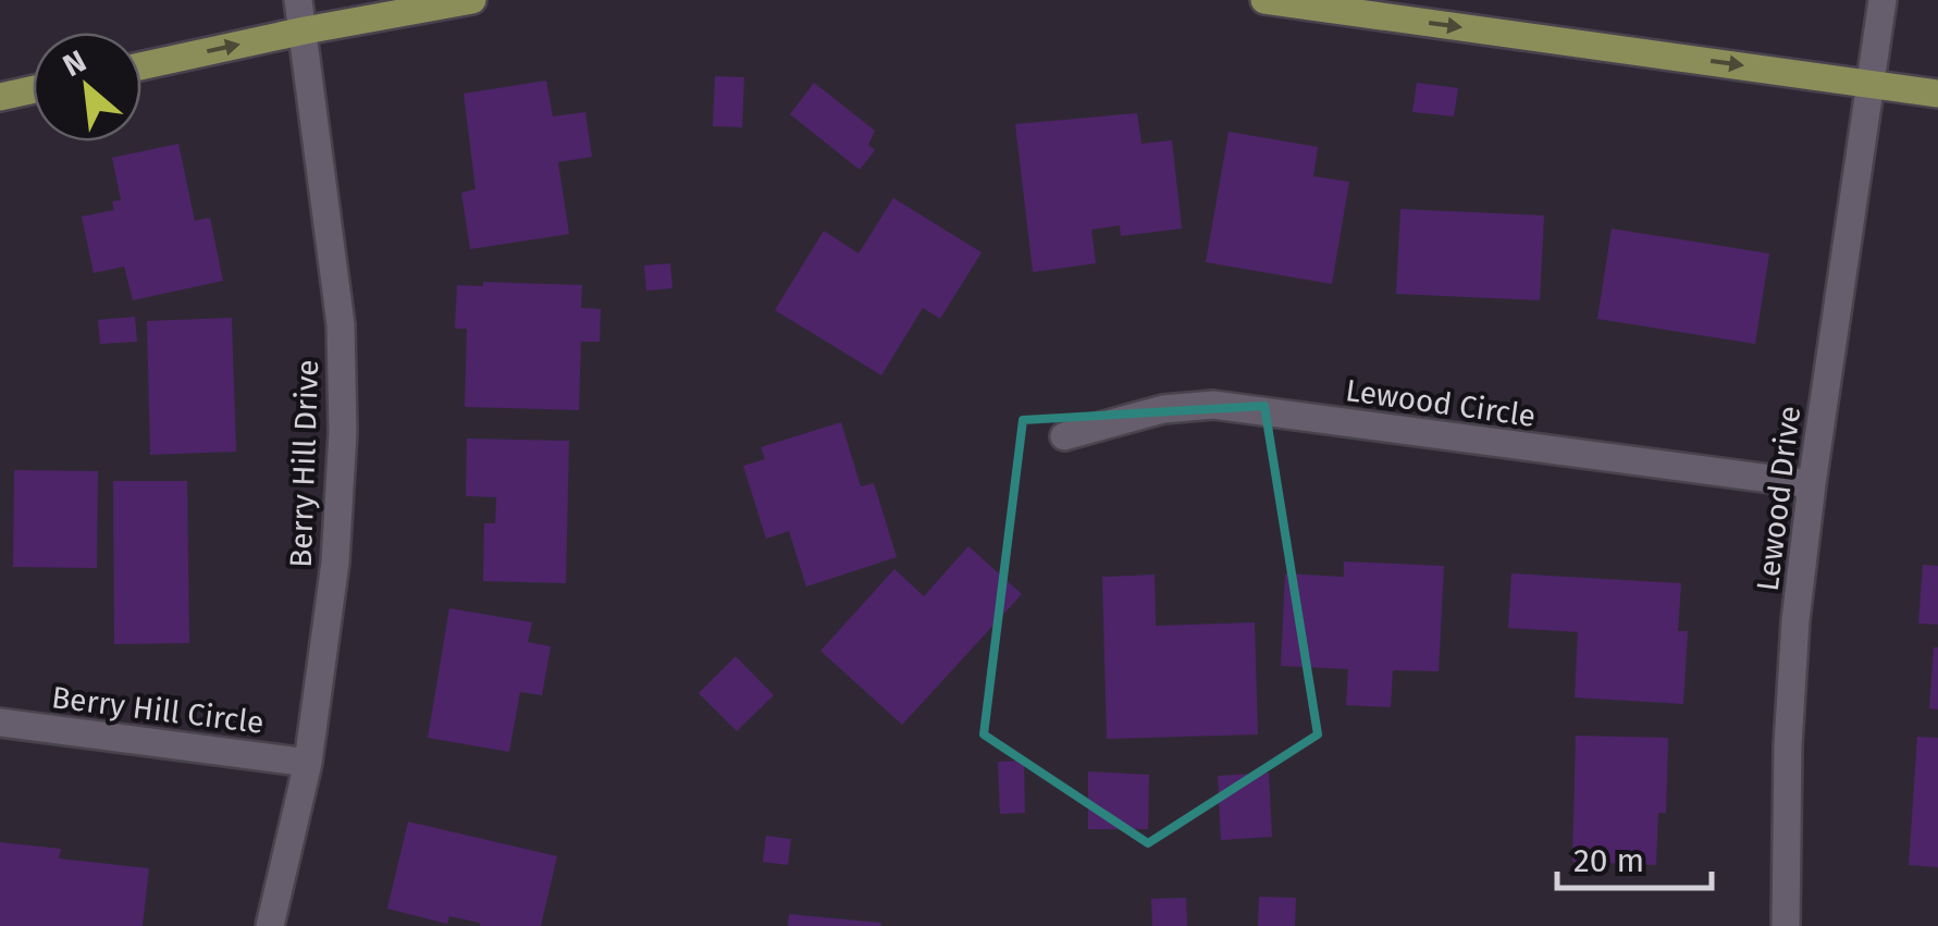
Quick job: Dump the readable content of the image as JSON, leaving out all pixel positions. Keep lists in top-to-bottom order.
{
  "streets": {
    "street": [
      "Lewood Circle",
      "Berry Hill Drive",
      "Lewood Drive",
      "Berry Hill Circle"
    ]
  },
  "crossings": [
    ["Lewood Circle", "Lewood Drive"],
    ["Berry Hill Drive", "Berry Hill Circle"]
  ],
  "scale_bar": "20 m",
  "north": "top left"
}
